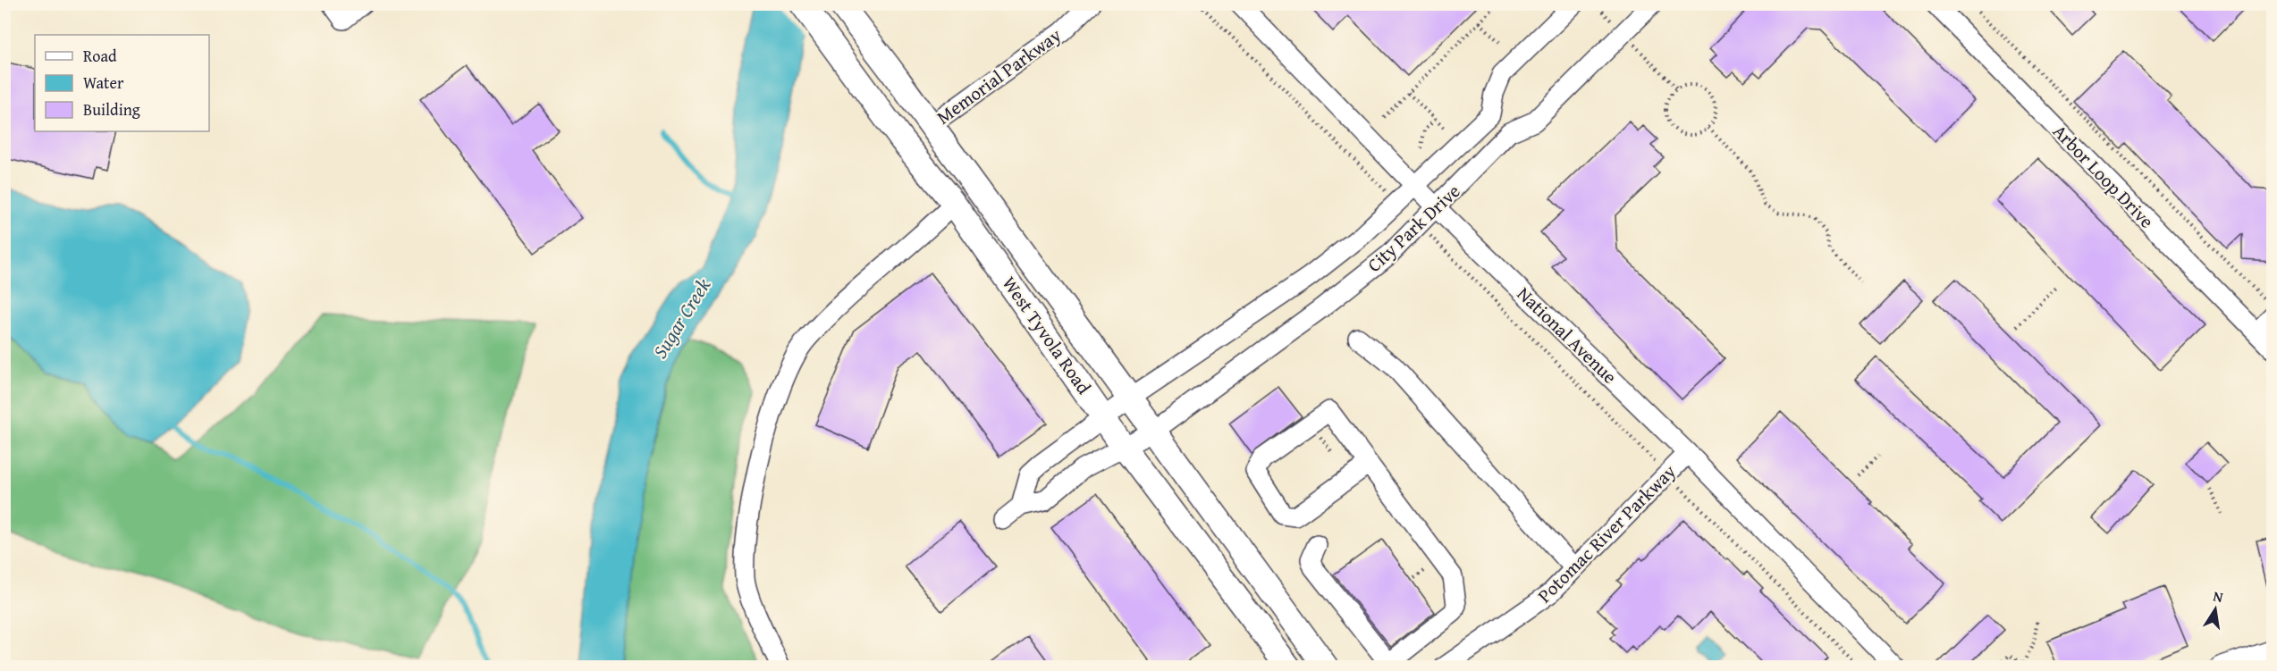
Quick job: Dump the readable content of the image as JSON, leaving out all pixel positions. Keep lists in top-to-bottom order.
{
  "streets": {
    "main road": ["West Tyvola Road"],
    "street": [
      "Memorial Parkway",
      "Arbor Loop Drive",
      "City Park Drive",
      "National Avenue",
      "Potomac River Parkway"
    ]
  },
  "crossings": [
    ["Memorial Parkway", "West Tyvola Road"],
    ["City Park Drive", "West Tyvola Road"],
    ["City Park Drive", "National Avenue"],
    ["National Avenue", "Potomac River Parkway"]
  ],
  "water": ["Sugar Creek"],
  "legend": ["Road", "Water", "Building"],
  "north": "top"
}
